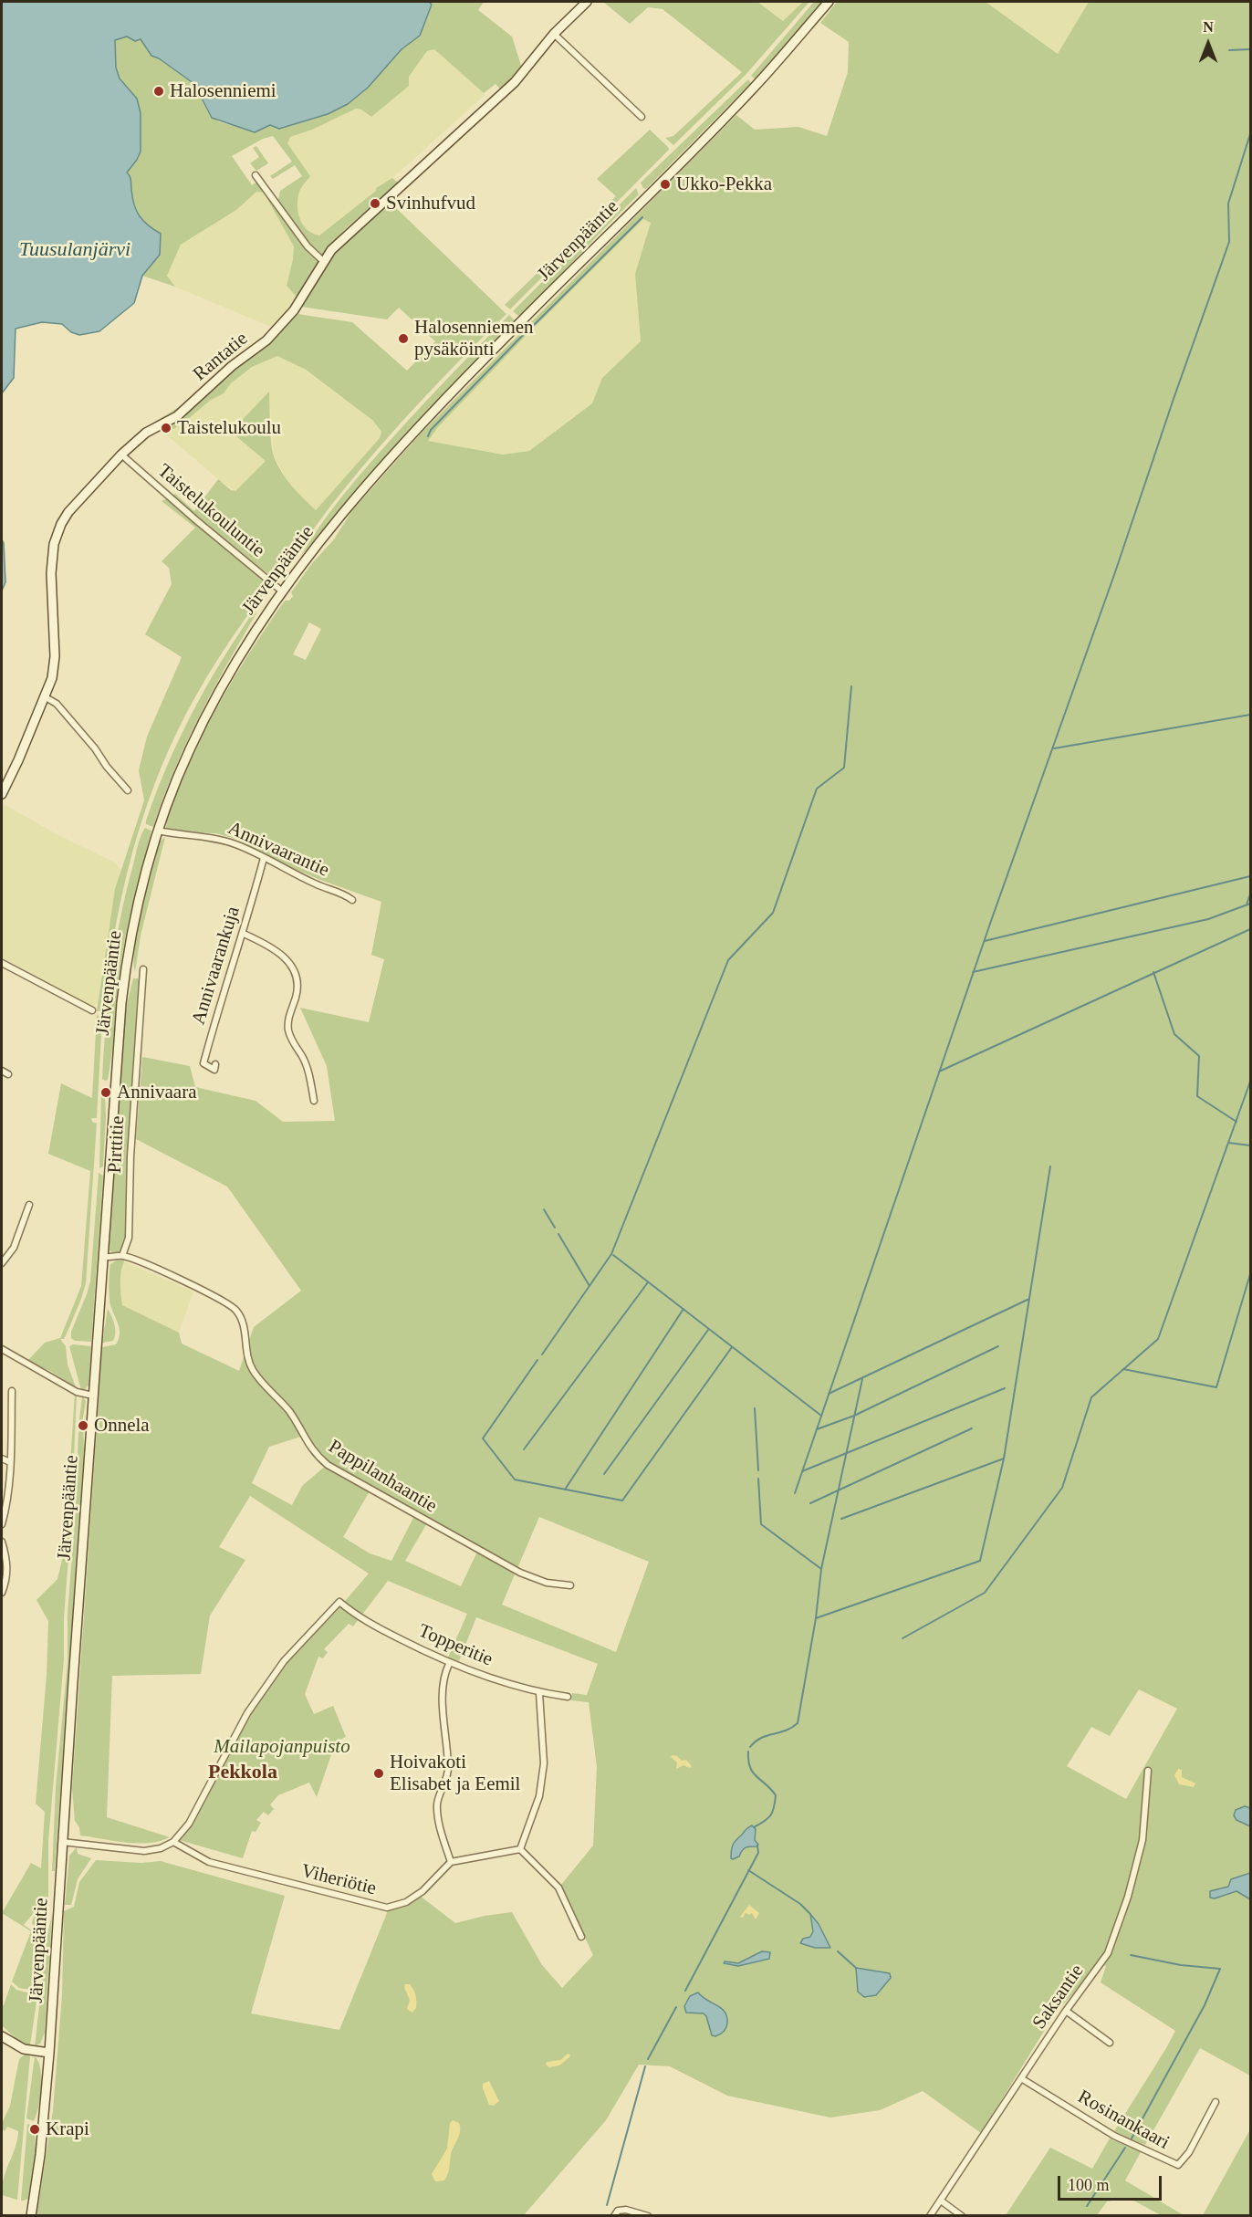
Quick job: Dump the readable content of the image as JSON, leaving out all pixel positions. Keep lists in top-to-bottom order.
{
  "streets": {
    "main road": ["Järvenpääntie", "Rantatie"],
    "street": [
      "Taistelukouluntie",
      "Annivaarantie",
      "Annivaarankuja",
      "Pirttitie",
      "Pappilanhaantie",
      "Topperitie",
      "Viheriötie",
      "Saksantie",
      "Rosinankaari"
    ]
  },
  "crossings": [
    ["Järvenpääntie", "Taistelukouluntie"],
    ["Järvenpääntie", "Annivaarantie"],
    ["Järvenpääntie", "Pappilanhaantie"],
    ["Rantatie", "Taistelukouluntie"],
    ["Annivaarantie", "Annivaarankuja"],
    ["Pirttitie", "Pappilanhaantie"],
    ["Topperitie", "Viheriötie"],
    ["Saksantie", "Rosinankaari"]
  ],
  "districts": ["Pekkola"],
  "water": ["Tuusulanjärvi"],
  "parks": ["Mailapojanpuisto"],
  "places": [
    "Halosenniemi",
    "Ukko-Pekka",
    "Svinhufvud",
    "Halosenniemen pysäköinti",
    "Taistelukoulu",
    "Annivaara",
    "Onnela",
    "Hoivakoti Elisabet ja Eemil",
    "Krapi"
  ],
  "scale_bar": "100 m",
  "north": "top"
}
